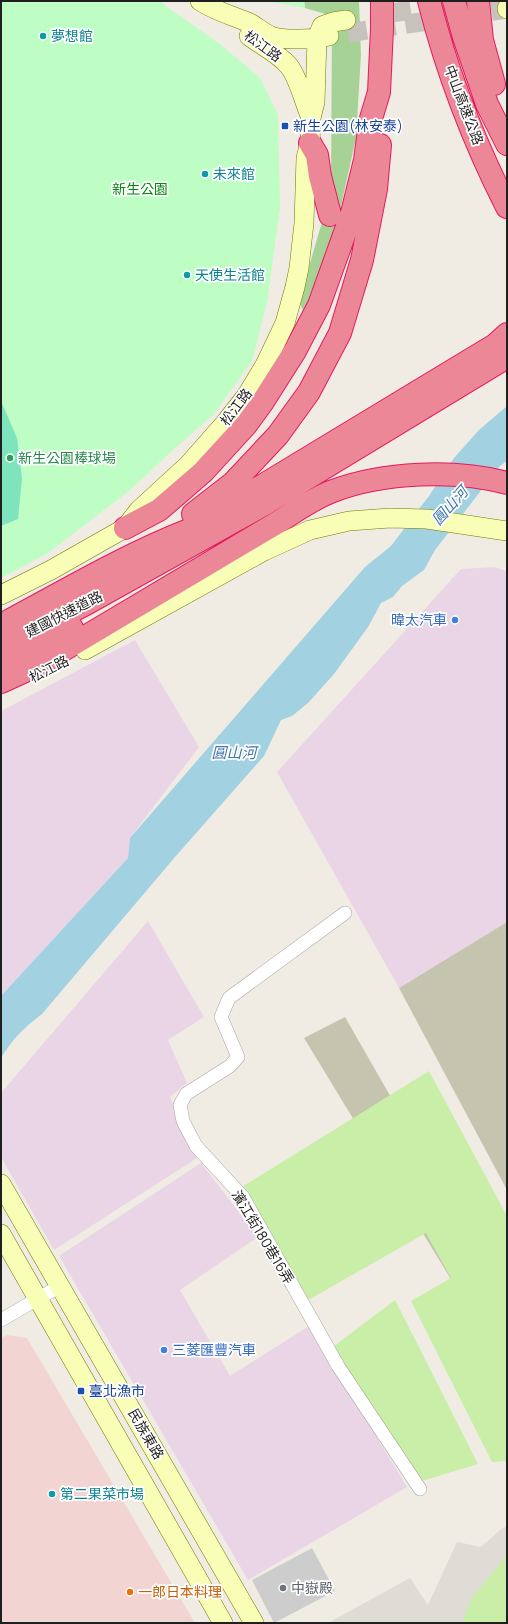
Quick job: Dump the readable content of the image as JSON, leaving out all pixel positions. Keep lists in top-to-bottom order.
{
  "streets": {
    "highway": ["中山高速公路", "建國快速道路"],
    "main road": ["松江路", "民族東路"],
    "street": ["濱江街180巷16弄"]
  },
  "water": ["圓山河"],
  "parks": ["新生公園"],
  "places": {
    "other": [
      "夢想館",
      "未來館",
      "天使生活館",
      "新生公園棒球場",
      "暐太汽車",
      "三菱匯豐汽車",
      "第二果菜市場",
      "中嶽殿",
      "一郎日本料理"
    ],
    "transit": ["新生公園(林安泰)", "臺北漁市"]
  }
}
